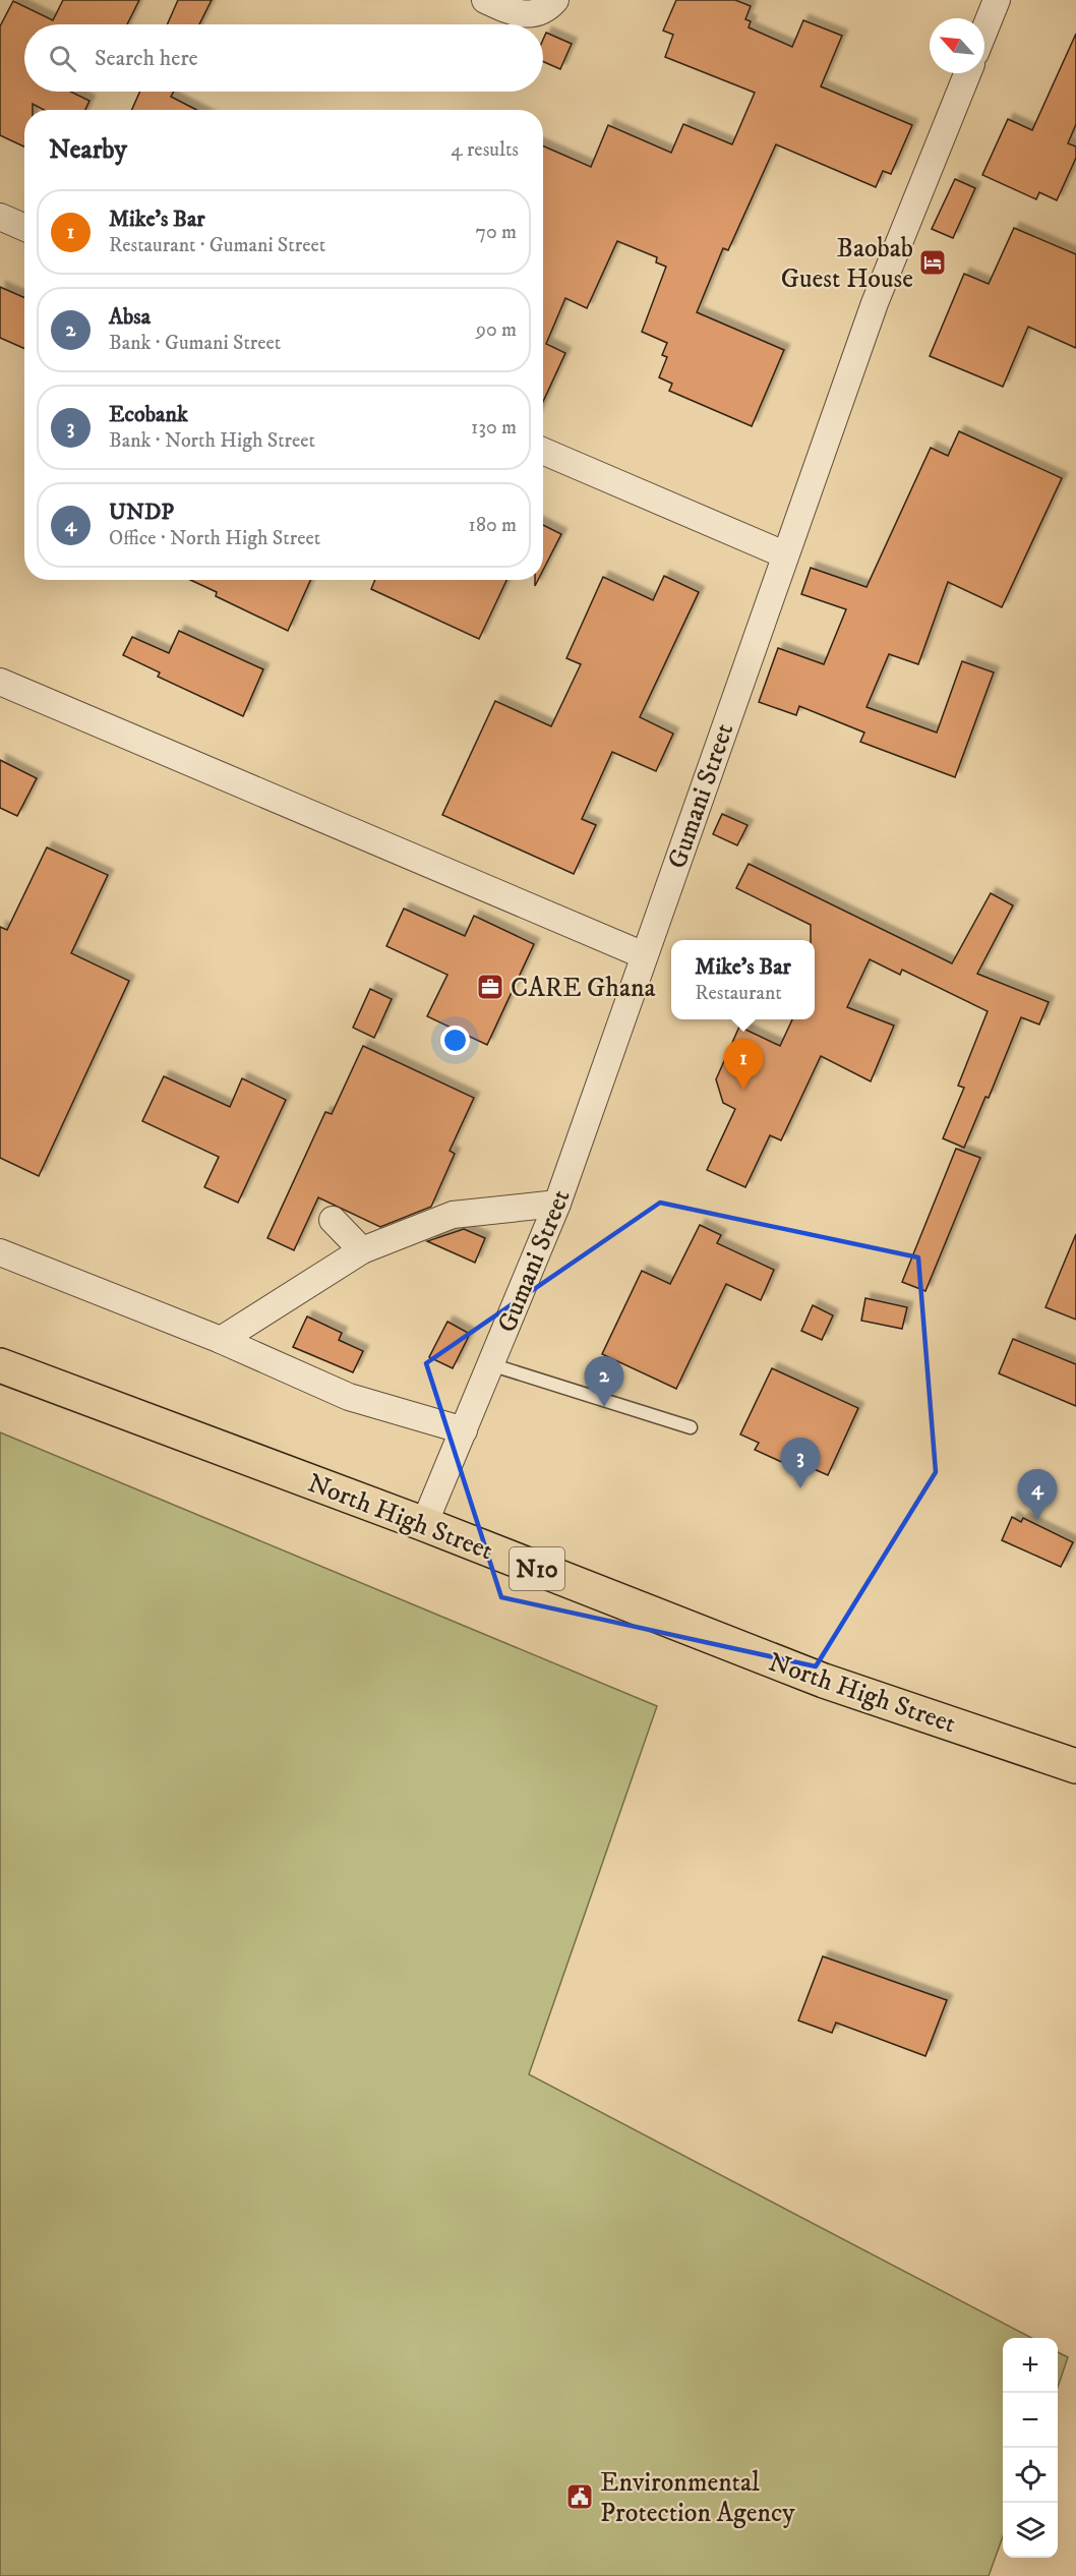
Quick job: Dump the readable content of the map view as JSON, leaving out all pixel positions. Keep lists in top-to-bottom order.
{
  "streets": {
    "highway": ["North High Street", "N10"],
    "street": ["Gumani Street"]
  },
  "crossings": [
    ["Gumani Street", "North High Street"]
  ],
  "places": {
    "hotel": ["Baobab Guest House"],
    "office": ["CARE Ghana"],
    "public building": ["Environmental Protection Agency"]
  },
  "north": "top left",
  "page": {
    "search": "Search here",
    "heading": ["Nearby", "4 results"],
    "list": [
      {
        "mark": "1",
        "name": "Mike's Bar",
        "note": "Restaurant · Gumani Street",
        "value": "70 m"
      },
      {
        "mark": "2",
        "name": "Absa",
        "note": "Bank · Gumani Street",
        "value": "90 m"
      },
      {
        "mark": "3",
        "name": "Ecobank",
        "note": "Bank · North High Street",
        "value": "130 m"
      },
      {
        "mark": "4",
        "name": "UNDP",
        "note": "Office · North High Street",
        "value": "180 m"
      }
    ],
    "popup": ["Mike's Bar", "Restaurant"],
    "pins": [
      "1",
      "2",
      "3",
      "4"
    ],
    "map_buttons": ["+", "−"]
  }
}
